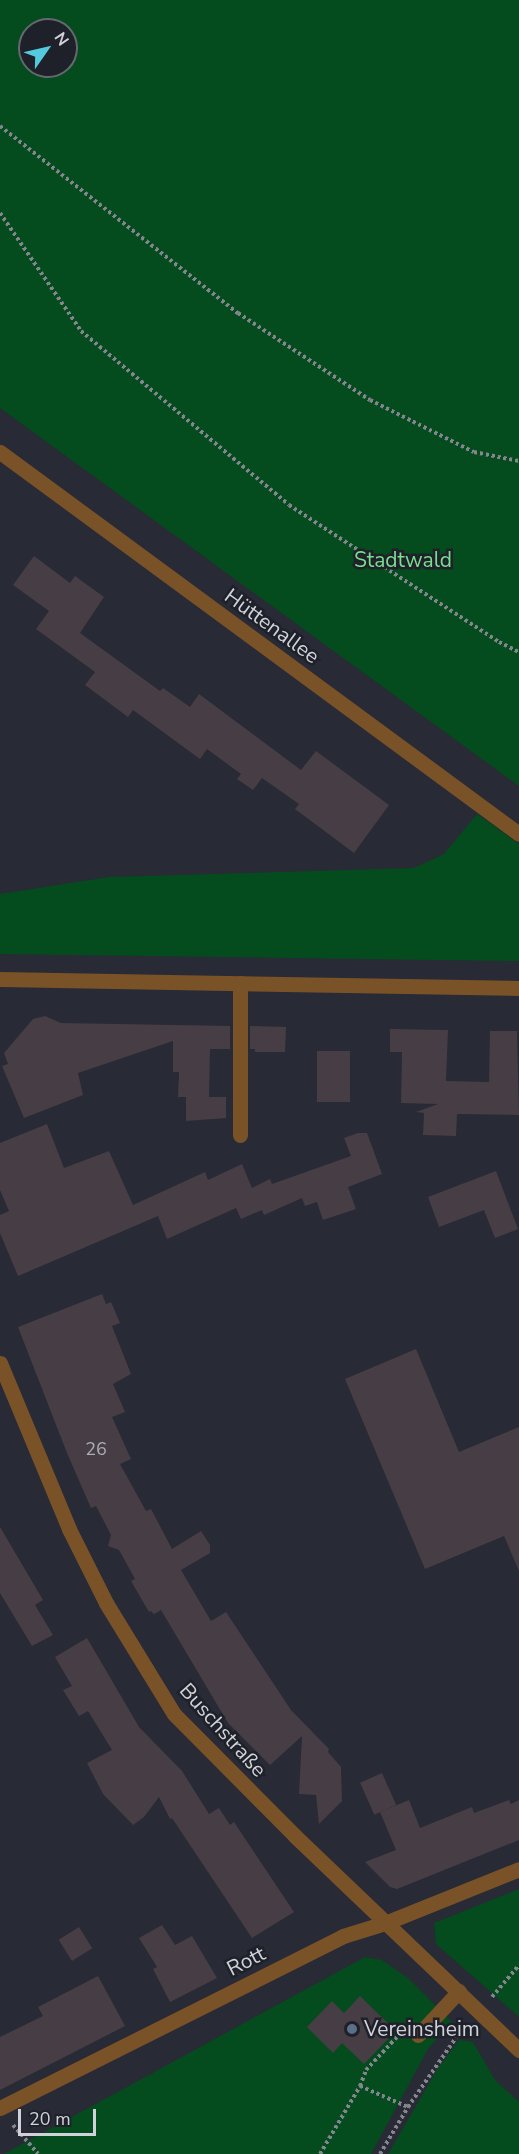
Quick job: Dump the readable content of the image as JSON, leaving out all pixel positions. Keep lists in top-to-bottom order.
{
  "streets": {
    "street": ["Hüttenallee", "Buschstraße", "Rott"]
  },
  "crossings": [
    ["Buschstraße", "Rott"]
  ],
  "parks": ["Stadtwald"],
  "places": ["Vereinsheim"],
  "house_numbers": ["26"],
  "scale_bar": "20 m",
  "north": "top right"
}
